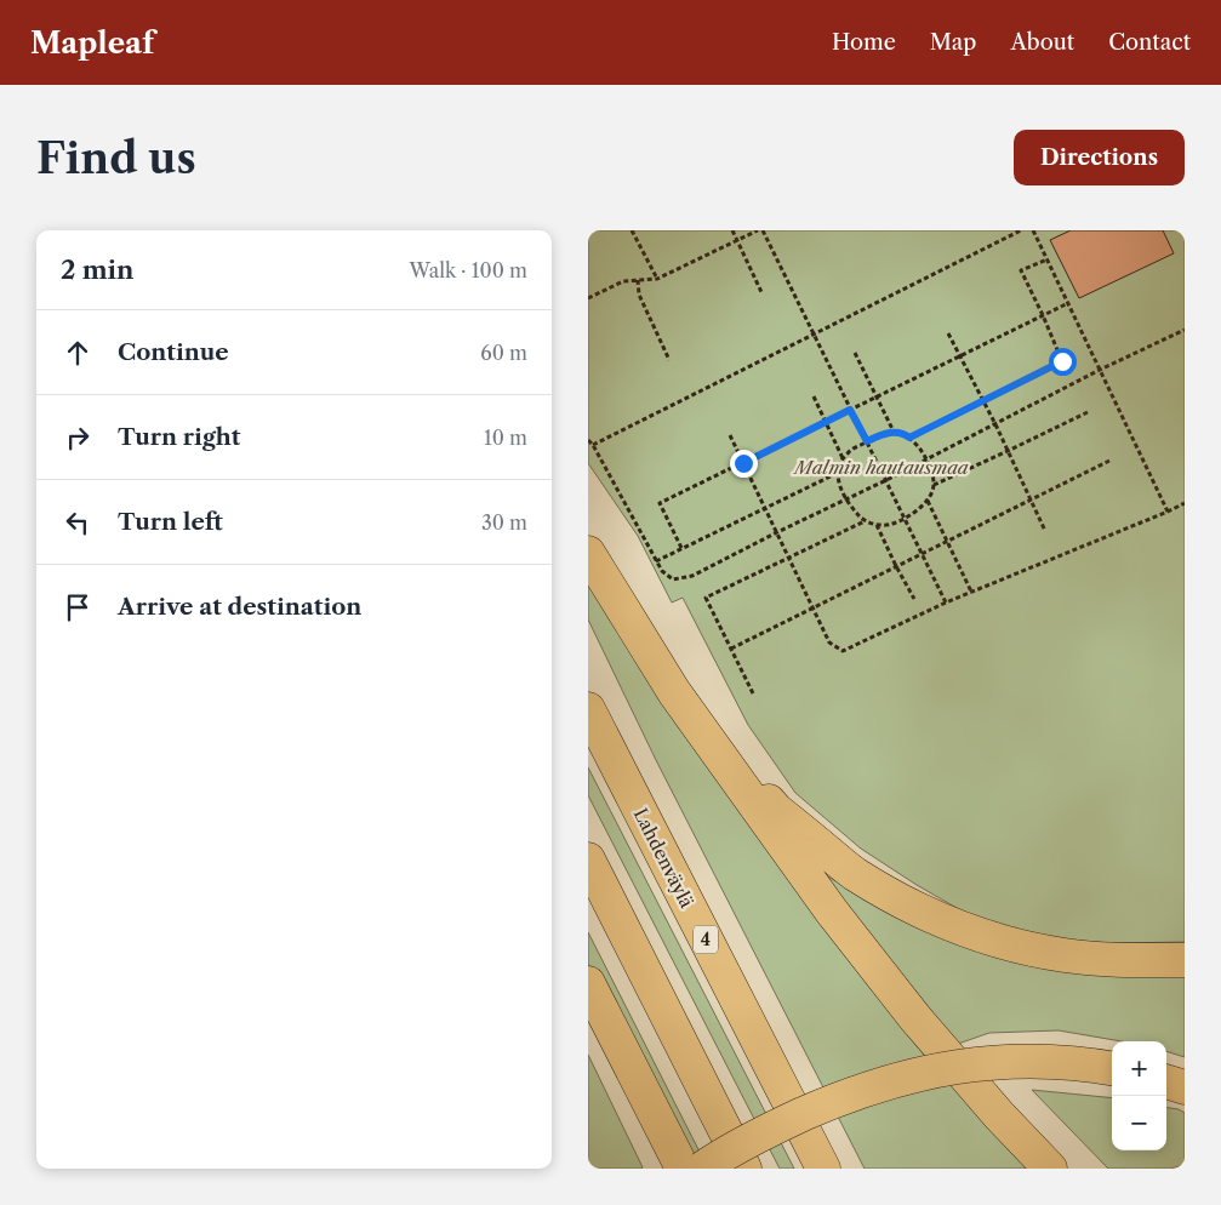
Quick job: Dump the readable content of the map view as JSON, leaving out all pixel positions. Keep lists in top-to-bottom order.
{
  "streets": {
    "highway": ["Lahdenväylä", "4"]
  },
  "parks": ["Malmin hautausmaa"],
  "page": {
    "header": "Mapleaf",
    "nav": [
      "Home",
      "Map",
      "About",
      "Contact"
    ],
    "buttons": "Directions",
    "title": "Find us",
    "heading": ["2 min", "Walk · 100 m"],
    "list": [
      ["Continue", "60 m"],
      ["Turn right", "10 m"],
      ["Turn left", "30 m"],
      "Arrive at destination"
    ],
    "map_buttons": ["+", "−"]
  }
}
